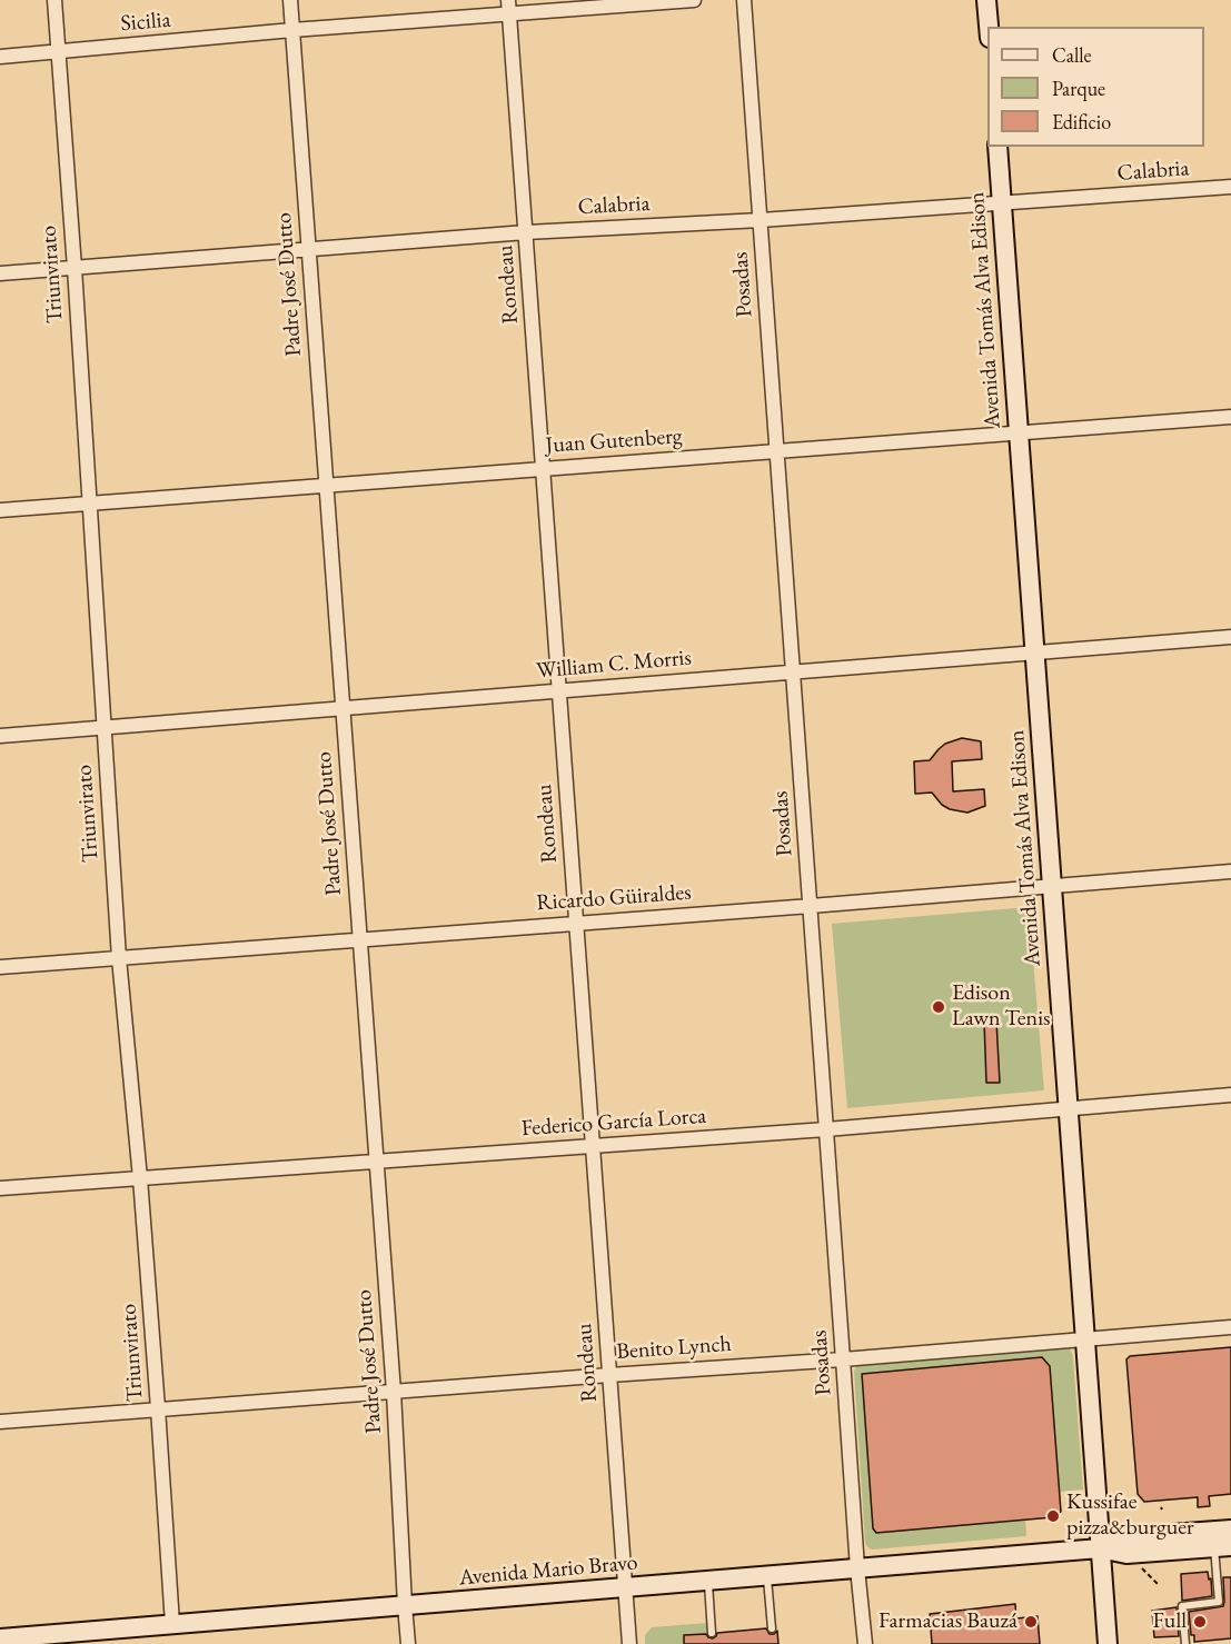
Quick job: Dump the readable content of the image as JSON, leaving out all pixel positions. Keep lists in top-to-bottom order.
{
  "streets": {
    "main road": ["Avenida Tomás Alva Edison", "Avenida Mario Bravo"],
    "street": [
      "Sicilia",
      "Calabria",
      "Triunvirato",
      "Padre José Dutto",
      "Rondeau",
      "Posadas",
      "Juan Gutenberg",
      "William C. Morris",
      "Ricardo Güiraldes",
      "Federico García Lorca",
      "Benito Lynch"
    ]
  },
  "crossings": [
    ["Sicilia", "Triunvirato"],
    ["Sicilia", "Padre José Dutto"],
    ["Sicilia", "Rondeau"],
    ["Calabria", "Triunvirato"],
    ["Calabria", "Padre José Dutto"],
    ["Calabria", "Rondeau"],
    ["Calabria", "Posadas"],
    ["Calabria", "Avenida Tomás Alva Edison"],
    ["Triunvirato", "Juan Gutenberg"],
    ["Triunvirato", "William C. Morris"],
    ["Triunvirato", "Ricardo Güiraldes"],
    ["Triunvirato", "Federico García Lorca"],
    ["Triunvirato", "Benito Lynch"],
    ["Triunvirato", "Avenida Mario Bravo"],
    ["Padre José Dutto", "Juan Gutenberg"],
    ["Padre José Dutto", "William C. Morris"],
    ["Padre José Dutto", "Ricardo Güiraldes"],
    ["Padre José Dutto", "Federico García Lorca"],
    ["Padre José Dutto", "Benito Lynch"],
    ["Padre José Dutto", "Avenida Mario Bravo"],
    ["Rondeau", "Juan Gutenberg"],
    ["Rondeau", "William C. Morris"],
    ["Rondeau", "Ricardo Güiraldes"],
    ["Rondeau", "Federico García Lorca"],
    ["Rondeau", "Benito Lynch"],
    ["Rondeau", "Avenida Mario Bravo"],
    ["Posadas", "Juan Gutenberg"],
    ["Posadas", "William C. Morris"],
    ["Posadas", "Ricardo Güiraldes"],
    ["Posadas", "Federico García Lorca"],
    ["Posadas", "Benito Lynch"],
    ["Posadas", "Avenida Mario Bravo"],
    ["Avenida Tomás Alva Edison", "Juan Gutenberg"],
    ["Avenida Tomás Alva Edison", "William C. Morris"],
    ["Avenida Tomás Alva Edison", "Ricardo Güiraldes"],
    ["Avenida Tomás Alva Edison", "Federico García Lorca"],
    ["Avenida Tomás Alva Edison", "Benito Lynch"],
    ["Avenida Tomás Alva Edison", "Avenida Mario Bravo"]
  ],
  "places": [
    "Edison Lawn Tenis",
    "Kussifae pizza&burguer",
    "Farmacias Bauzá",
    "Full"
  ],
  "legend": ["Calle", "Parque", "Edificio"]
}
